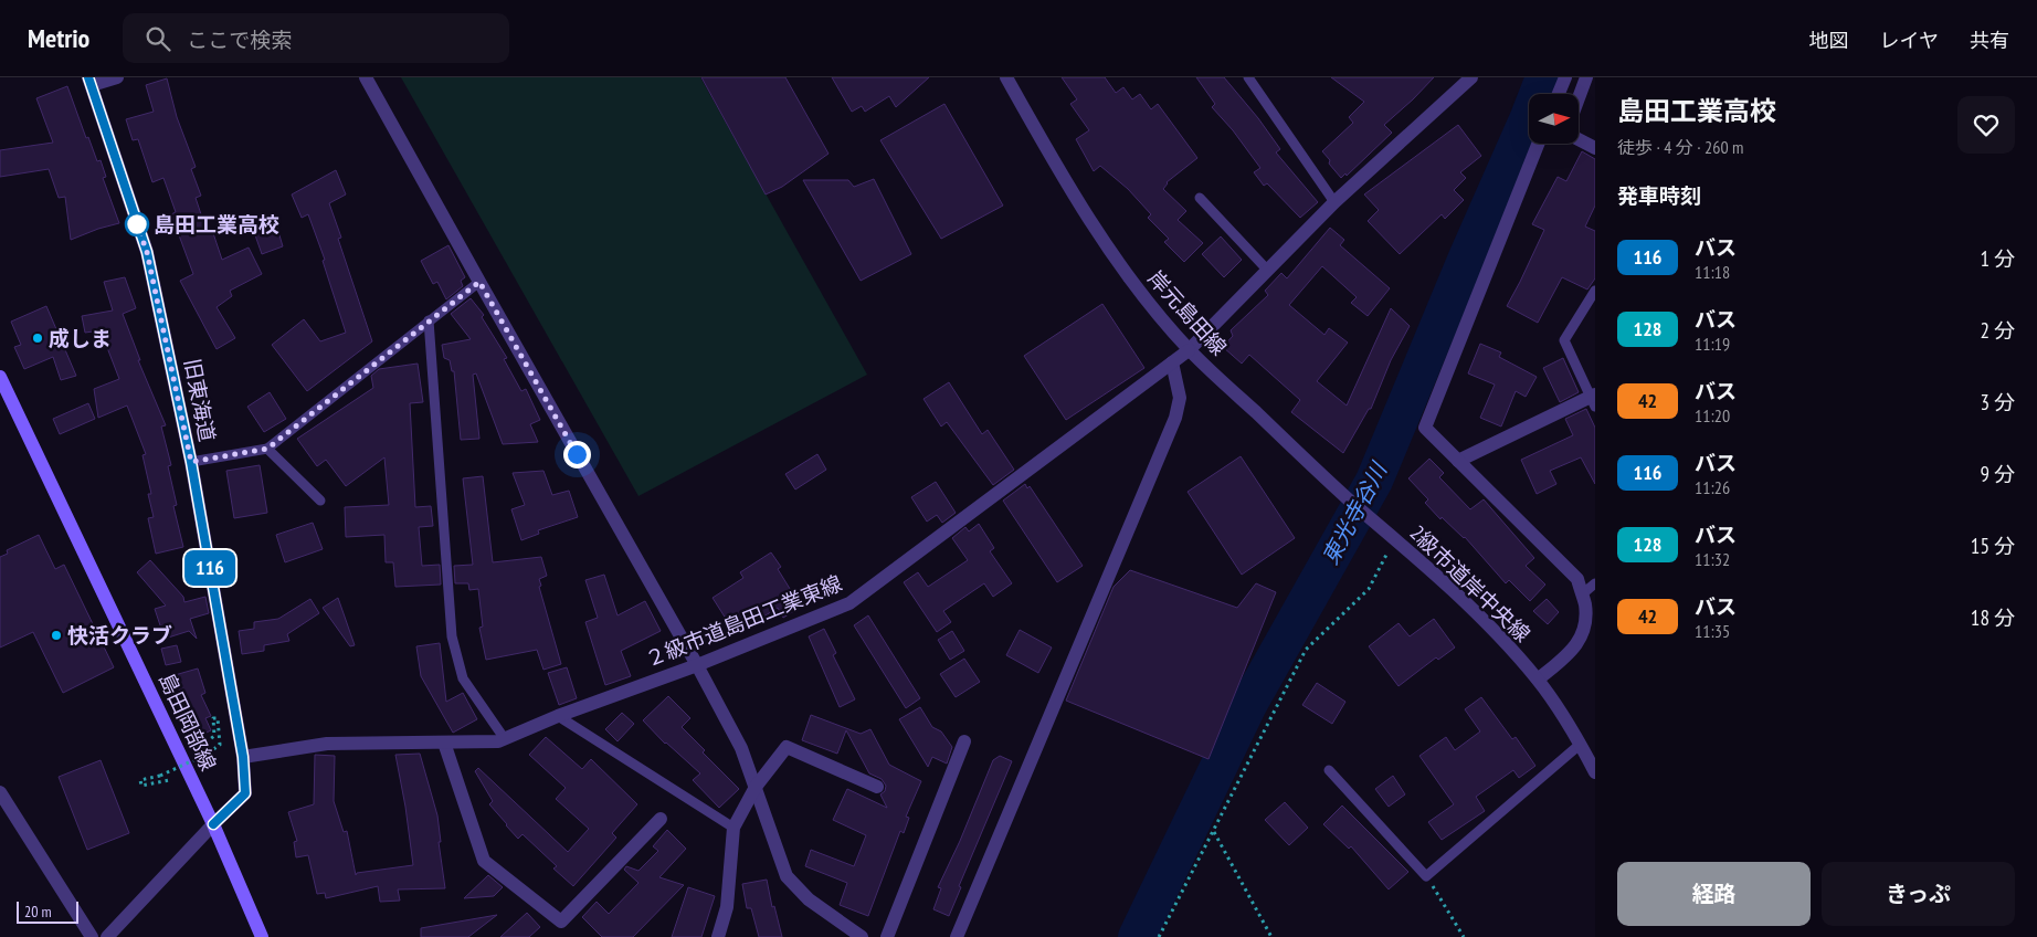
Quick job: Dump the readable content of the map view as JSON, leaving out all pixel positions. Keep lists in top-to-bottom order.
{
  "streets": {
    "main road": ["島田岡部線"],
    "street": [
      "岸元島田線",
      "旧東海道",
      "2級市道岸中央線",
      "２級市道島田工業東線"
    ]
  },
  "crossings": [
    ["岸元島田線", "2級市道岸中央線"],
    ["岸元島田線", "２級市道島田工業東線"],
    ["旧東海道", "２級市道島田工業東線"],
    ["旧東海道", "島田岡部線"]
  ],
  "water": ["東光寺谷川"],
  "places": ["島田工業高校", "成しま", "快活クラブ"],
  "lines": ["bus line 116"],
  "scale_bar": "20 m",
  "north": "right",
  "page": {
    "header": "Metrio",
    "search": "ここで検索",
    "nav": ["地図", "レイヤ", "共有"],
    "on_map": "116",
    "heading": [
      ["島田工業高校", "徒歩 · 4 分 · 260 m"],
      "発車時刻"
    ],
    "list": [
      {
        "mark": "116",
        "name": "バス",
        "note": "11:18",
        "value": "1 分"
      },
      {
        "mark": "128",
        "name": "バス",
        "note": "11:19",
        "value": "2 分"
      },
      {
        "mark": "42",
        "name": "バス",
        "note": "11:20",
        "value": "3 分"
      },
      {
        "mark": "116",
        "name": "バス",
        "note": "11:26",
        "value": "9 分"
      },
      {
        "mark": "128",
        "name": "バス",
        "note": "11:32",
        "value": "15 分"
      },
      {
        "mark": "42",
        "name": "バス",
        "note": "11:35",
        "value": "18 分"
      }
    ],
    "buttons": ["経路", "きっぷ"],
    "scale": "20 m"
  }
}
